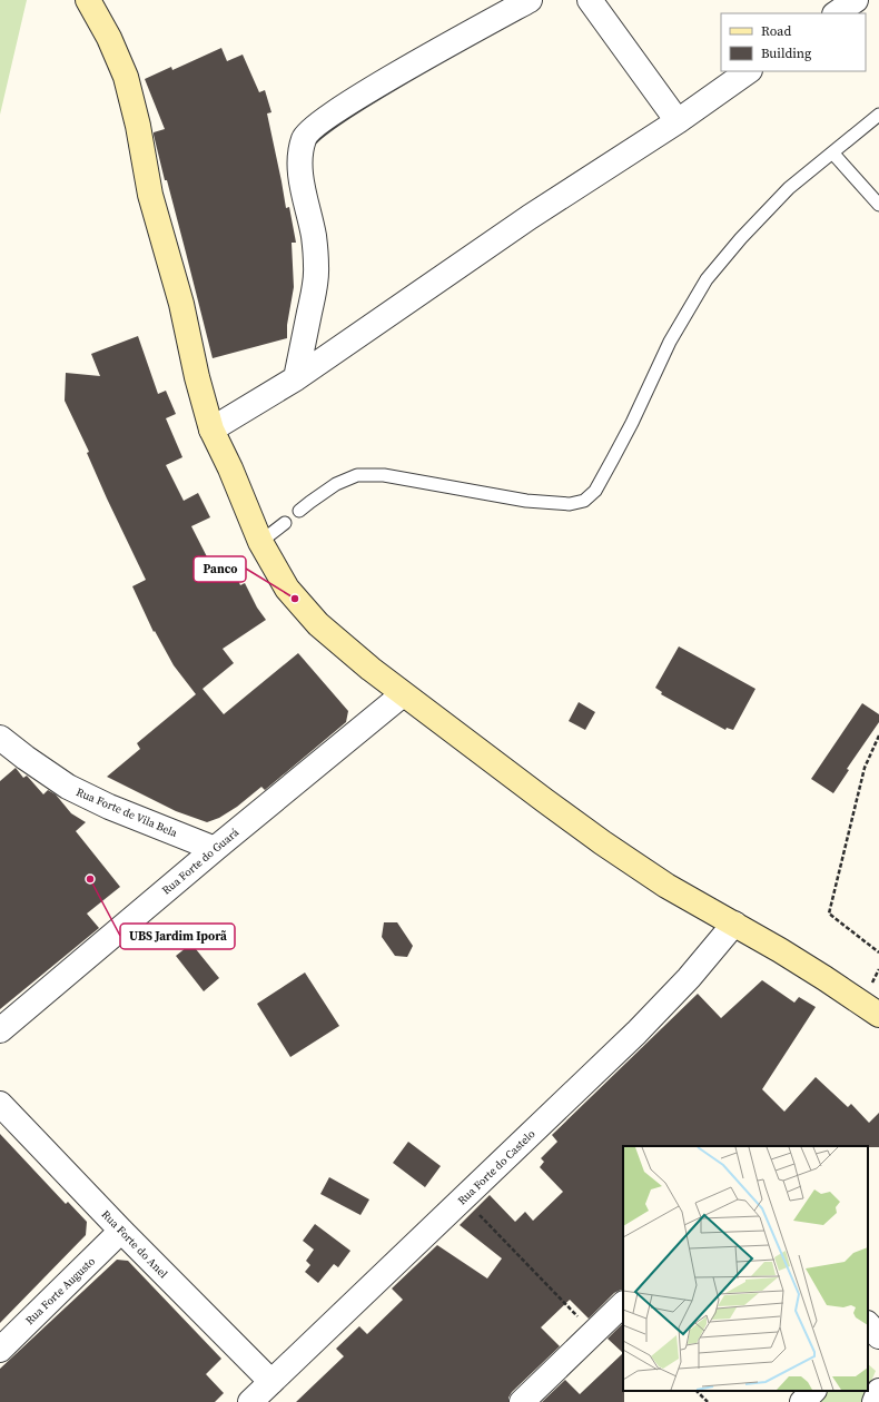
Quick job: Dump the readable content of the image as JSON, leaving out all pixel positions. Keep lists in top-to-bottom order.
{
  "streets": {
    "street": [
      "Rua Forte de Vila Bela",
      "Rua Forte do Guará",
      "Rua Forte do Castelo",
      "Rua Forte do Anel",
      "Rua Forte Augusto"
    ]
  },
  "crossings": [
    ["Rua Forte de Vila Bela", "Rua Forte do Guará"],
    ["Rua Forte do Castelo", "Rua Forte do Anel"],
    ["Rua Forte do Anel", "Rua Forte Augusto"]
  ],
  "places": ["Panco", "UBS Jardim Iporã"],
  "legend": ["Road", "Building"]
}
